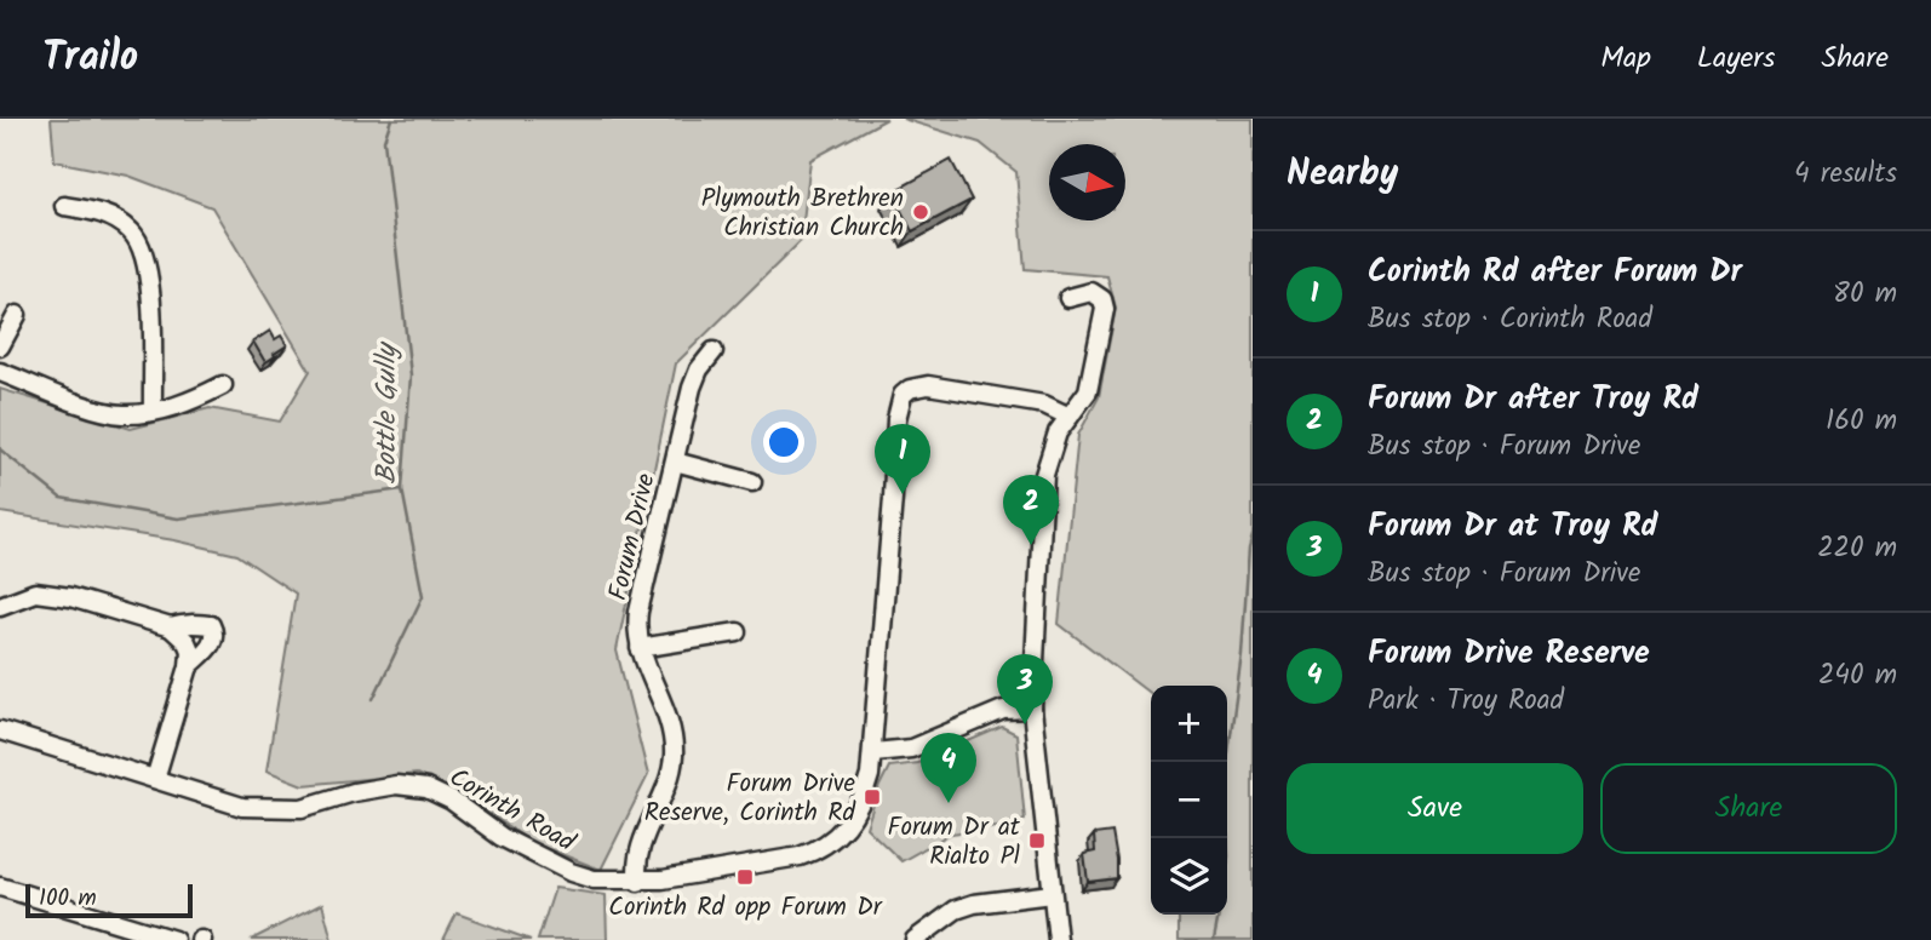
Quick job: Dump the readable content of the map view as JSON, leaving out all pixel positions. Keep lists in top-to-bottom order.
{
  "streets": {
    "street": ["Forum Drive", "Corinth Road"]
  },
  "crossings": [
    ["Forum Drive", "Corinth Road"]
  ],
  "water": ["Bottle Gully"],
  "places": {
    "other": ["Plymouth Brethren Christian Church"],
    "transit": ["Forum Drive Reserve, Corinth Rd", "Forum Dr at Rialto Pl", "Corinth Rd opp Forum Dr"]
  },
  "scale_bar": "100 m",
  "north": "right",
  "page": {
    "header": "Trailo",
    "nav": ["Map", "Layers", "Share"],
    "heading": ["Nearby", "4 results"],
    "list": [
      {
        "mark": "1",
        "name": "Corinth Rd after Forum Dr",
        "note": "Bus stop · Corinth Road",
        "value": "80 m"
      },
      {
        "mark": "2",
        "name": "Forum Dr after Troy Rd",
        "note": "Bus stop · Forum Drive",
        "value": "160 m"
      },
      {
        "mark": "3",
        "name": "Forum Dr at Troy Rd",
        "note": "Bus stop · Forum Drive",
        "value": "220 m"
      },
      {
        "mark": "4",
        "name": "Forum Drive Reserve",
        "note": "Park · Troy Road",
        "value": "240 m"
      }
    ],
    "pins": [
      "1",
      "2",
      "3",
      "4"
    ],
    "map_buttons": ["+", "−"],
    "buttons": ["Save", "Share"],
    "scale": "100 m"
  }
}
